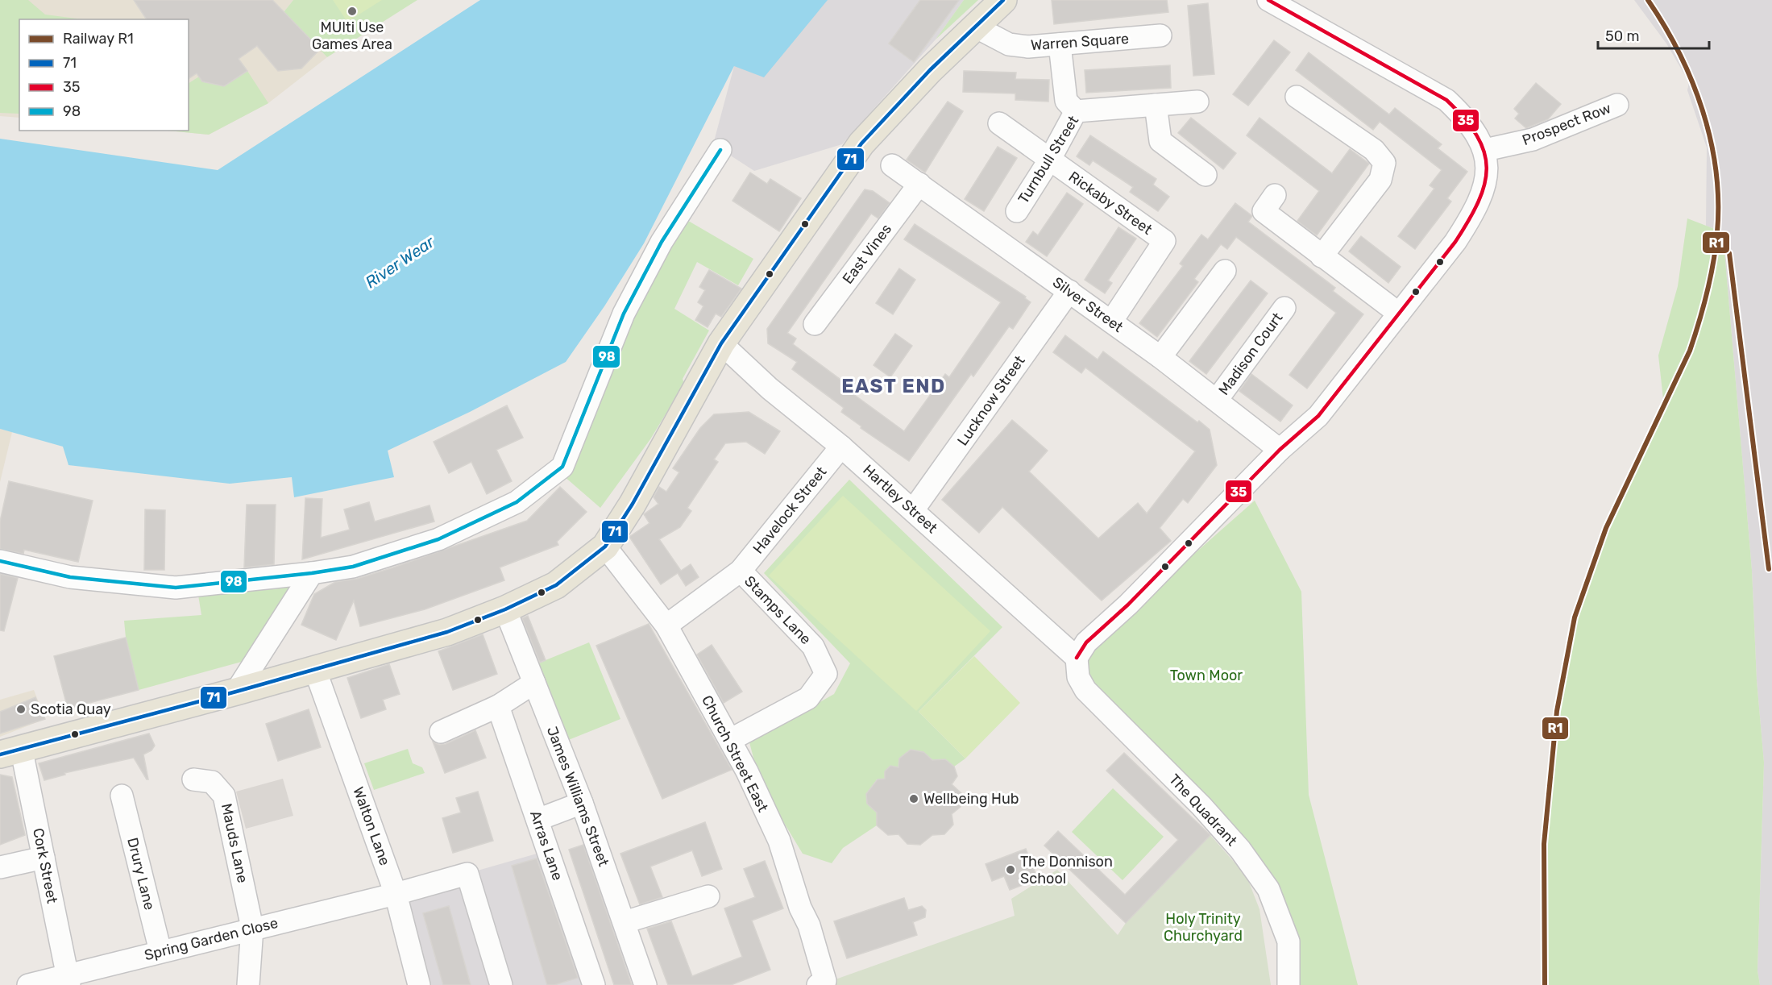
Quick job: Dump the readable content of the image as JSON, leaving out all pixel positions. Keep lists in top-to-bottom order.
{
  "streets": {
    "street": [
      "Warren Square",
      "Prospect Row",
      "Turnbull Street",
      "Rickaby Street",
      "East Vines",
      "Silver Street",
      "Madison Court",
      "Lucknow Street",
      "Hartley Street",
      "Havelock Street",
      "Stamps Lane",
      "Church Street East",
      "James Williams Street",
      "The Quadrant",
      "Walton Lane",
      "Mauds Lane",
      "Arras Lane",
      "Cork Street",
      "Drury Lane",
      "Spring Garden Close"
    ]
  },
  "crossings": [
    ["Turnbull Street", "Rickaby Street"],
    ["Rickaby Street", "Silver Street"],
    ["East Vines", "Silver Street"],
    ["Silver Street", "Madison Court"],
    ["Silver Street", "Lucknow Street"],
    ["Lucknow Street", "Hartley Street"],
    ["Hartley Street", "Havelock Street"],
    ["Hartley Street", "The Quadrant"],
    ["Havelock Street", "Stamps Lane"],
    ["Havelock Street", "Church Street East"],
    ["Stamps Lane", "Church Street East"],
    ["Walton Lane", "Spring Garden Close"],
    ["Mauds Lane", "Spring Garden Close"],
    ["Cork Street", "Spring Garden Close"],
    ["Drury Lane", "Spring Garden Close"]
  ],
  "districts": ["EAST END"],
  "water": ["River Wear"],
  "parks": ["Town Moor", "Holy Trinity Churchyard"],
  "places": [
    "MUlti Use Games Area",
    "Scotia Quay",
    "Wellbeing Hub",
    "The Donnison School"
  ],
  "lines": [
    "rail line R1",
    "transit line 71",
    "transit line 35",
    "transit line 98"
  ],
  "legend": [
    "Railway R1",
    "71",
    "35",
    "98"
  ],
  "scale_bar": "50 m"
}
